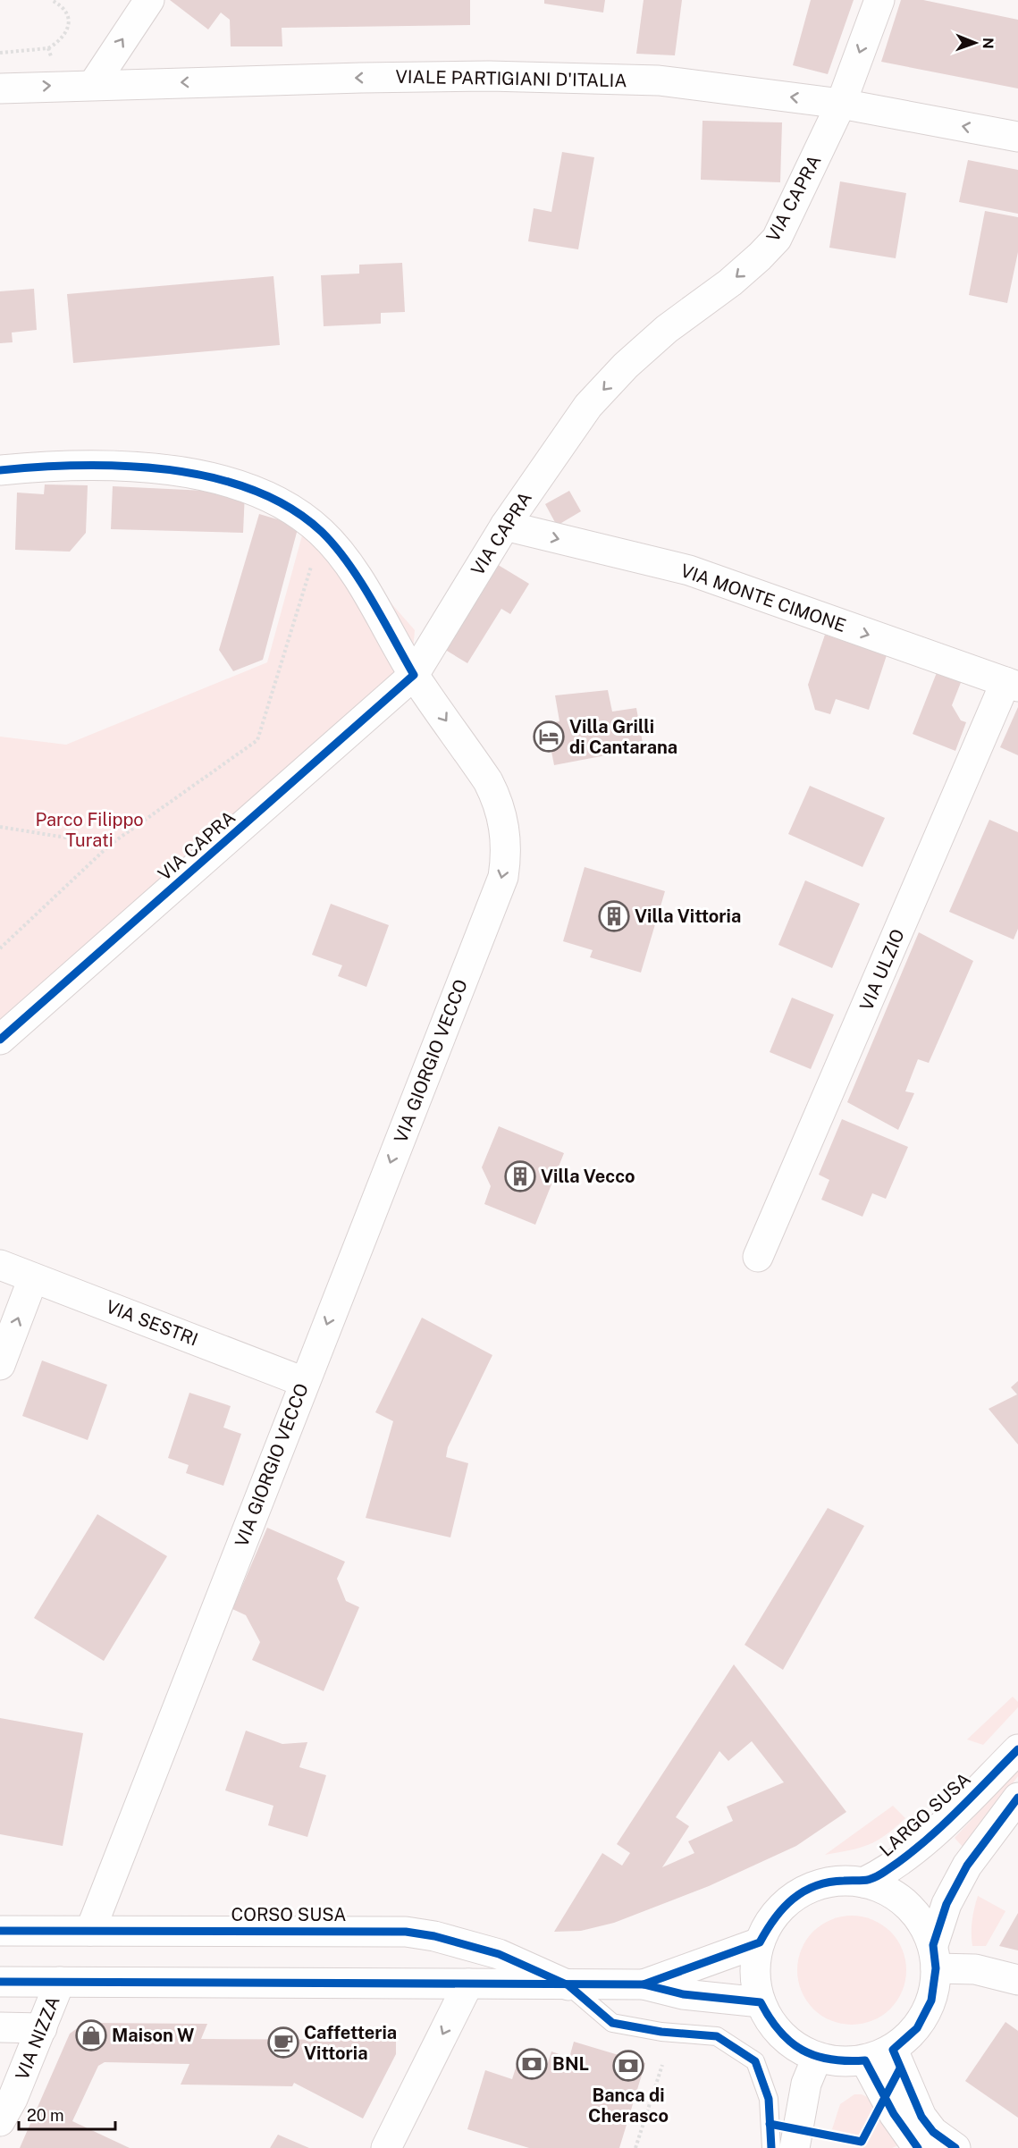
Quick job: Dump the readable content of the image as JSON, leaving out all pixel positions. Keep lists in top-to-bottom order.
{
  "streets": {
    "street": [
      "VIALE PARTIGIANI D'ITALIA",
      "VIA CAPRA",
      "VIA MONTE CIMONE",
      "VIA ULZIO",
      "VIA GIORGIO VECCO",
      "VIA SESTRI",
      "LARGO SUSA",
      "CORSO SUSA",
      "VIA NIZZA"
    ]
  },
  "crossings": [
    ["VIALE PARTIGIANI D'ITALIA", "VIA CAPRA"],
    ["VIA CAPRA", "VIA MONTE CIMONE"],
    ["VIA CAPRA", "VIA GIORGIO VECCO"],
    ["VIA MONTE CIMONE", "VIA ULZIO"],
    ["VIA GIORGIO VECCO", "VIA SESTRI"],
    ["VIA GIORGIO VECCO", "CORSO SUSA"],
    ["CORSO SUSA", "VIA NIZZA"]
  ],
  "one_way": [
    "VIALE PARTIGIANI D'ITALIA",
    "VIA CAPRA",
    "VIA MONTE CIMONE",
    "VIA GIORGIO VECCO"
  ],
  "parks": ["Parco Filippo Turati"],
  "places": {
    "hotel": ["Villa Grilli di Cantarana"],
    "building": ["Villa Vittoria", "Villa Vecco"],
    "shop": ["Maison W"],
    "cafe": ["Caffetteria Vittoria"],
    "bank": ["BNL", "Banca di Cherasco"]
  },
  "scale_bar": "20 m",
  "north": "right"
}
